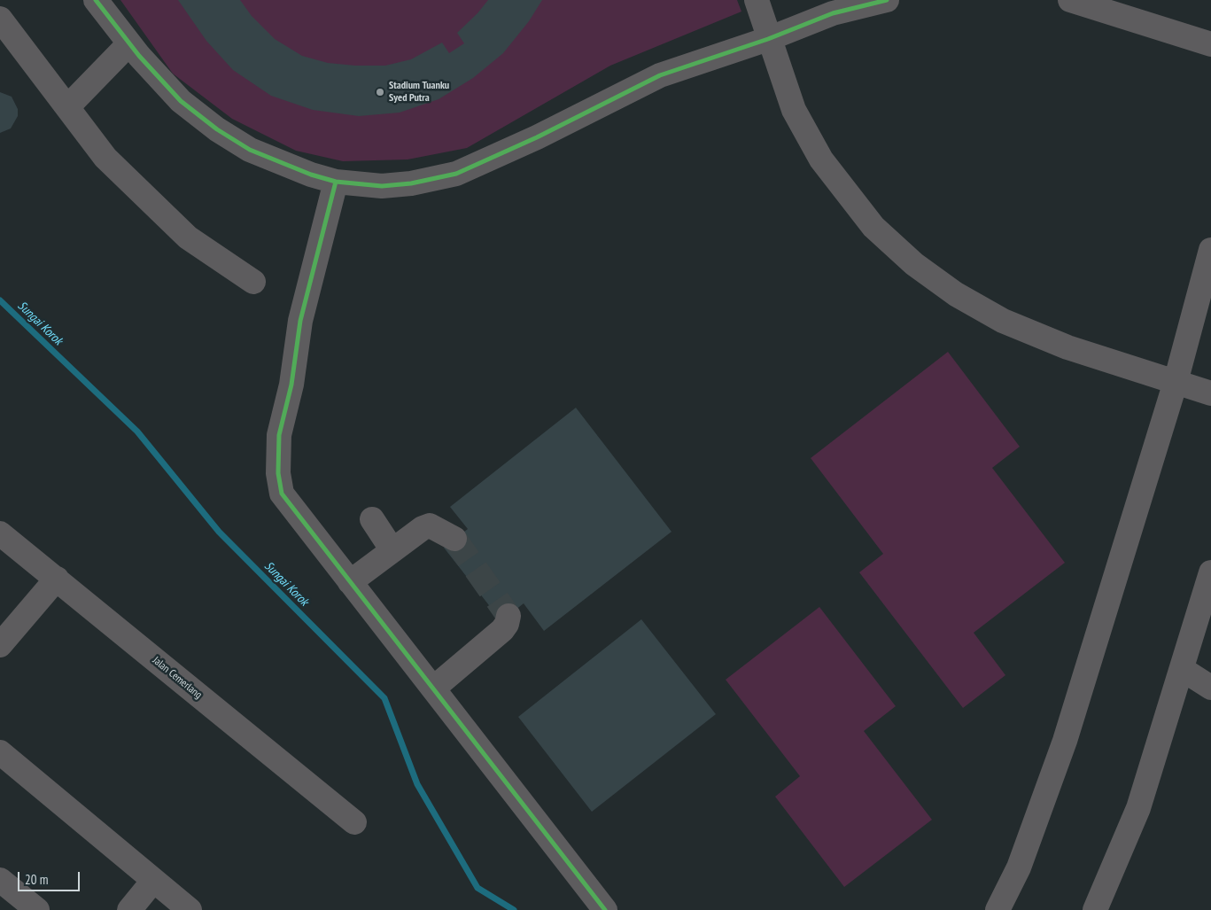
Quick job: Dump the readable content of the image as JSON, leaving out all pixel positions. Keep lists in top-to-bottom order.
{
  "streets": {
    "street": ["Jalan Cemerlang"]
  },
  "water": ["Sungai Korok"],
  "places": ["Stadium Tuanku Syed Putra"],
  "scale_bar": "20 m"
}
